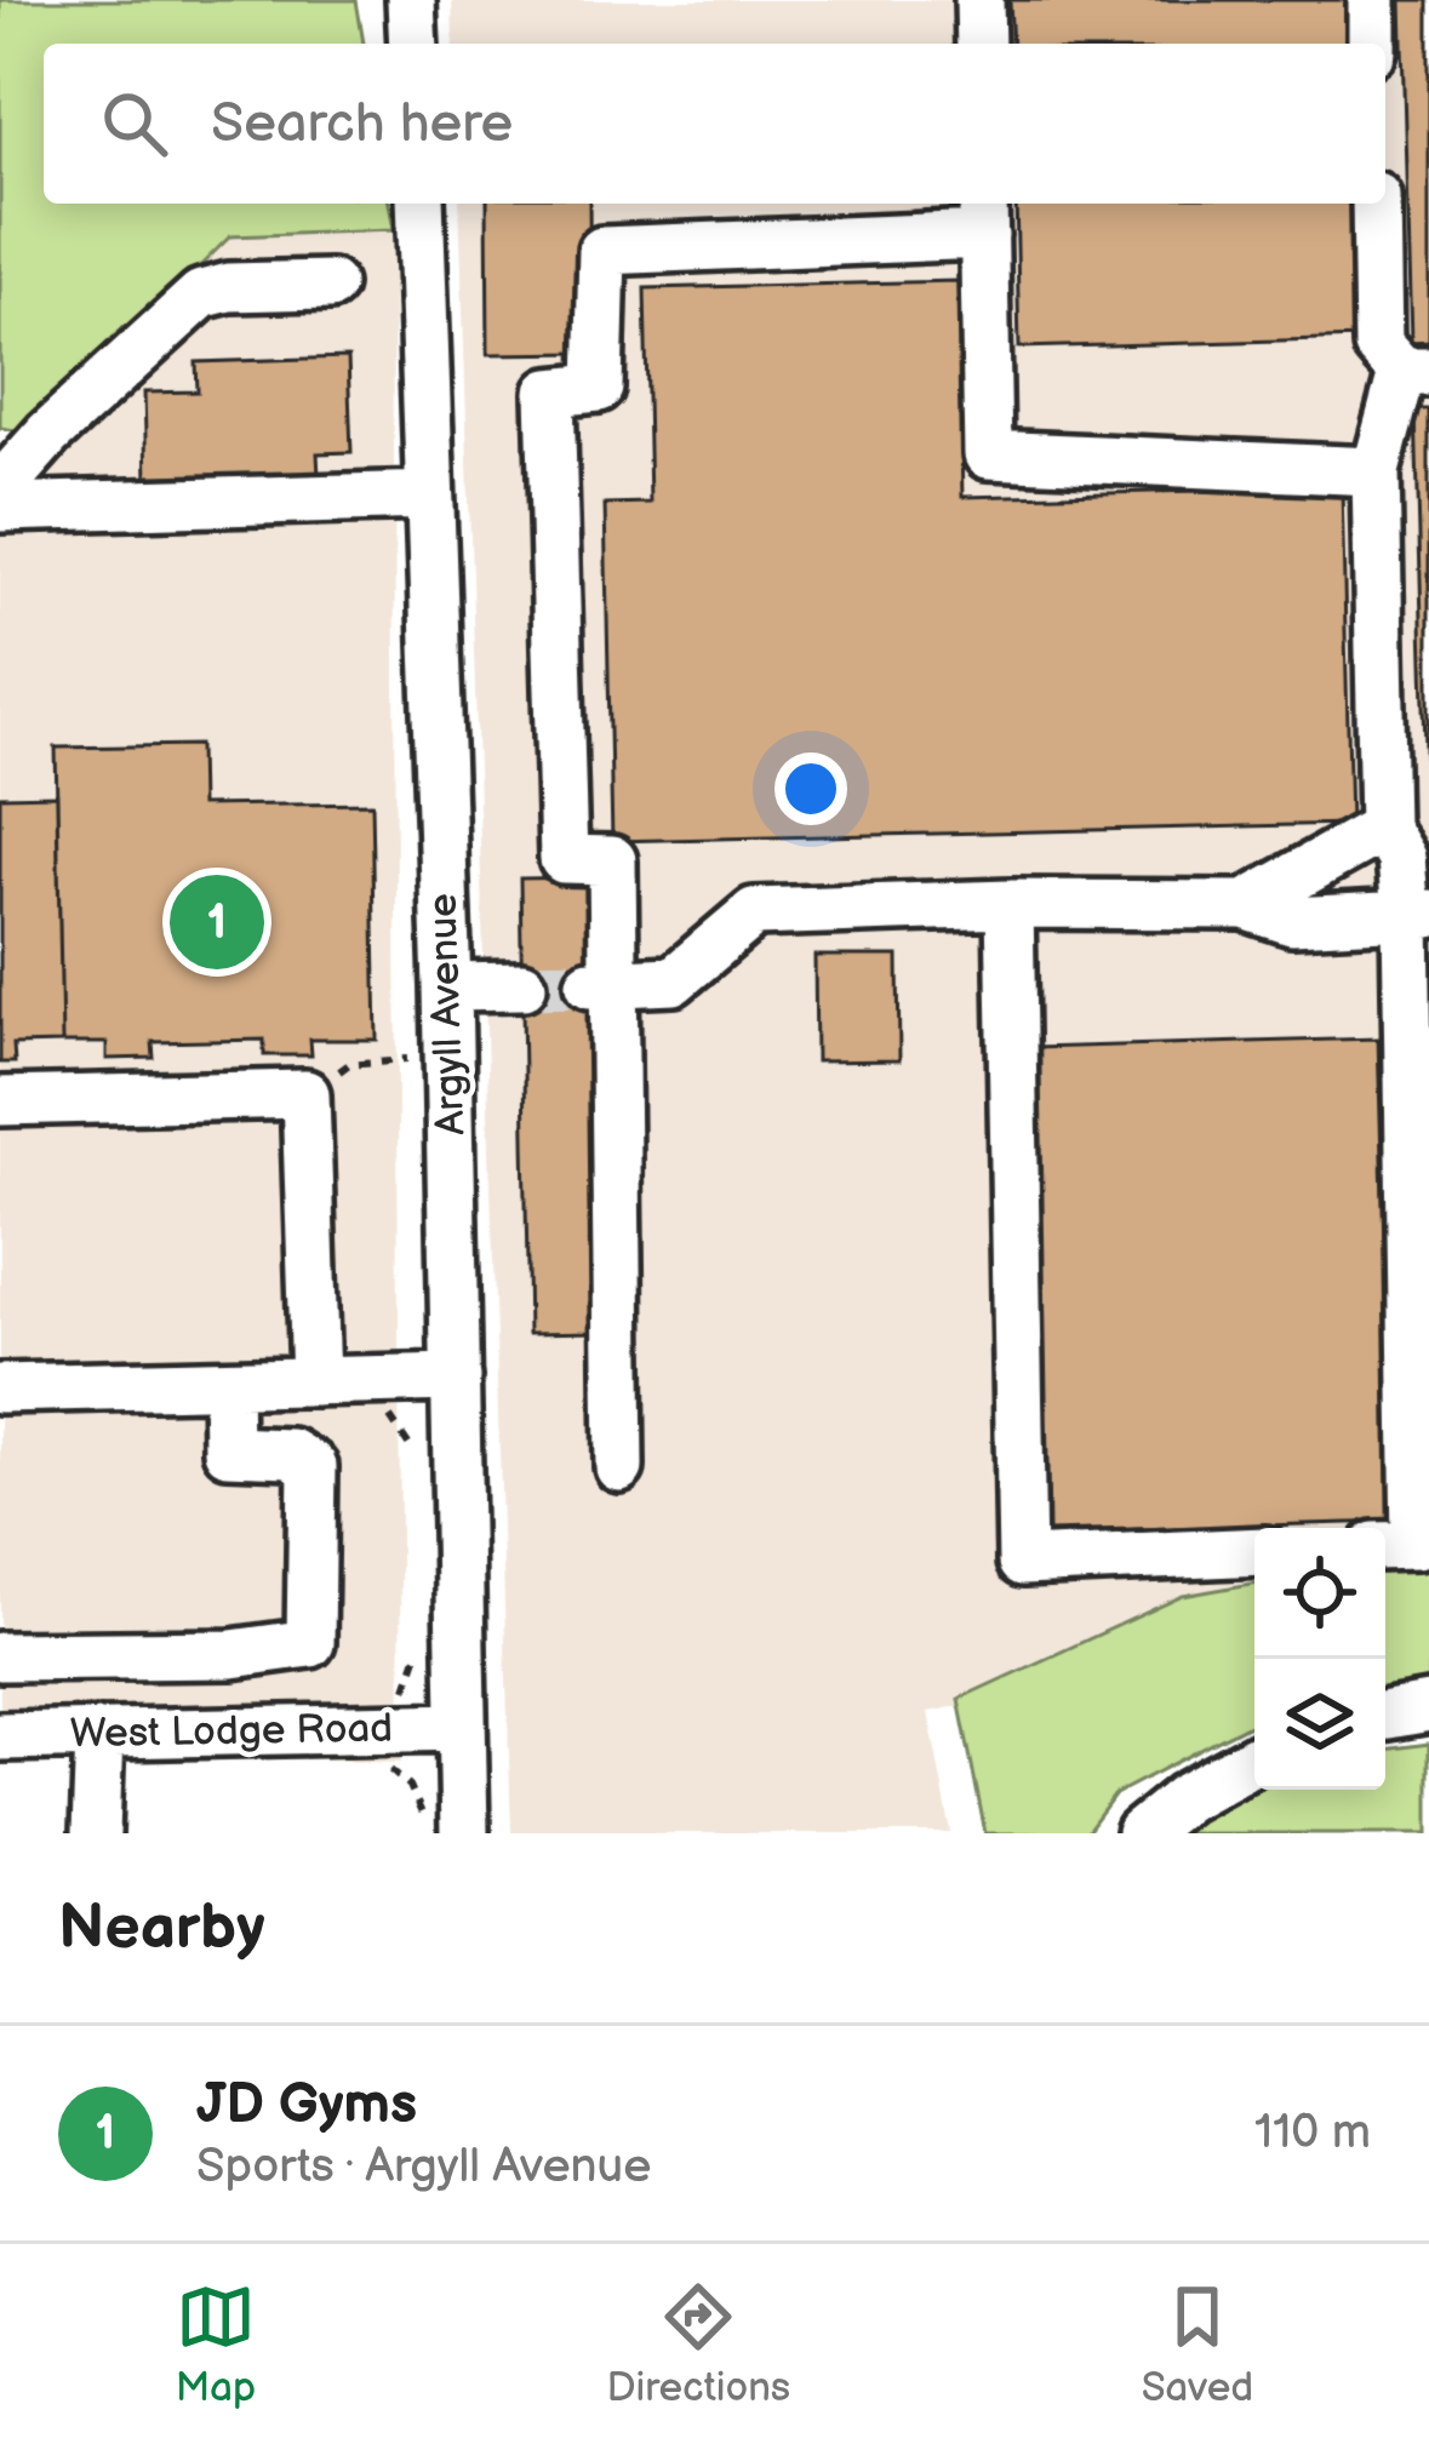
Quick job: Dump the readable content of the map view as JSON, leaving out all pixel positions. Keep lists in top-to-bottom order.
{
  "streets": {
    "street": ["Argyll Avenue", "West Lodge Road"]
  },
  "crossings": [
    ["Argyll Avenue", "West Lodge Road"]
  ],
  "page": {
    "search": "Search here",
    "pins": "1",
    "heading": "Nearby",
    "list": [
      {
        "mark": "1",
        "name": "JD Gyms",
        "note": "Sports · Argyll Avenue",
        "value": "110 m"
      }
    ],
    "nav": ["Map", "Directions", "Saved"]
  }
}
